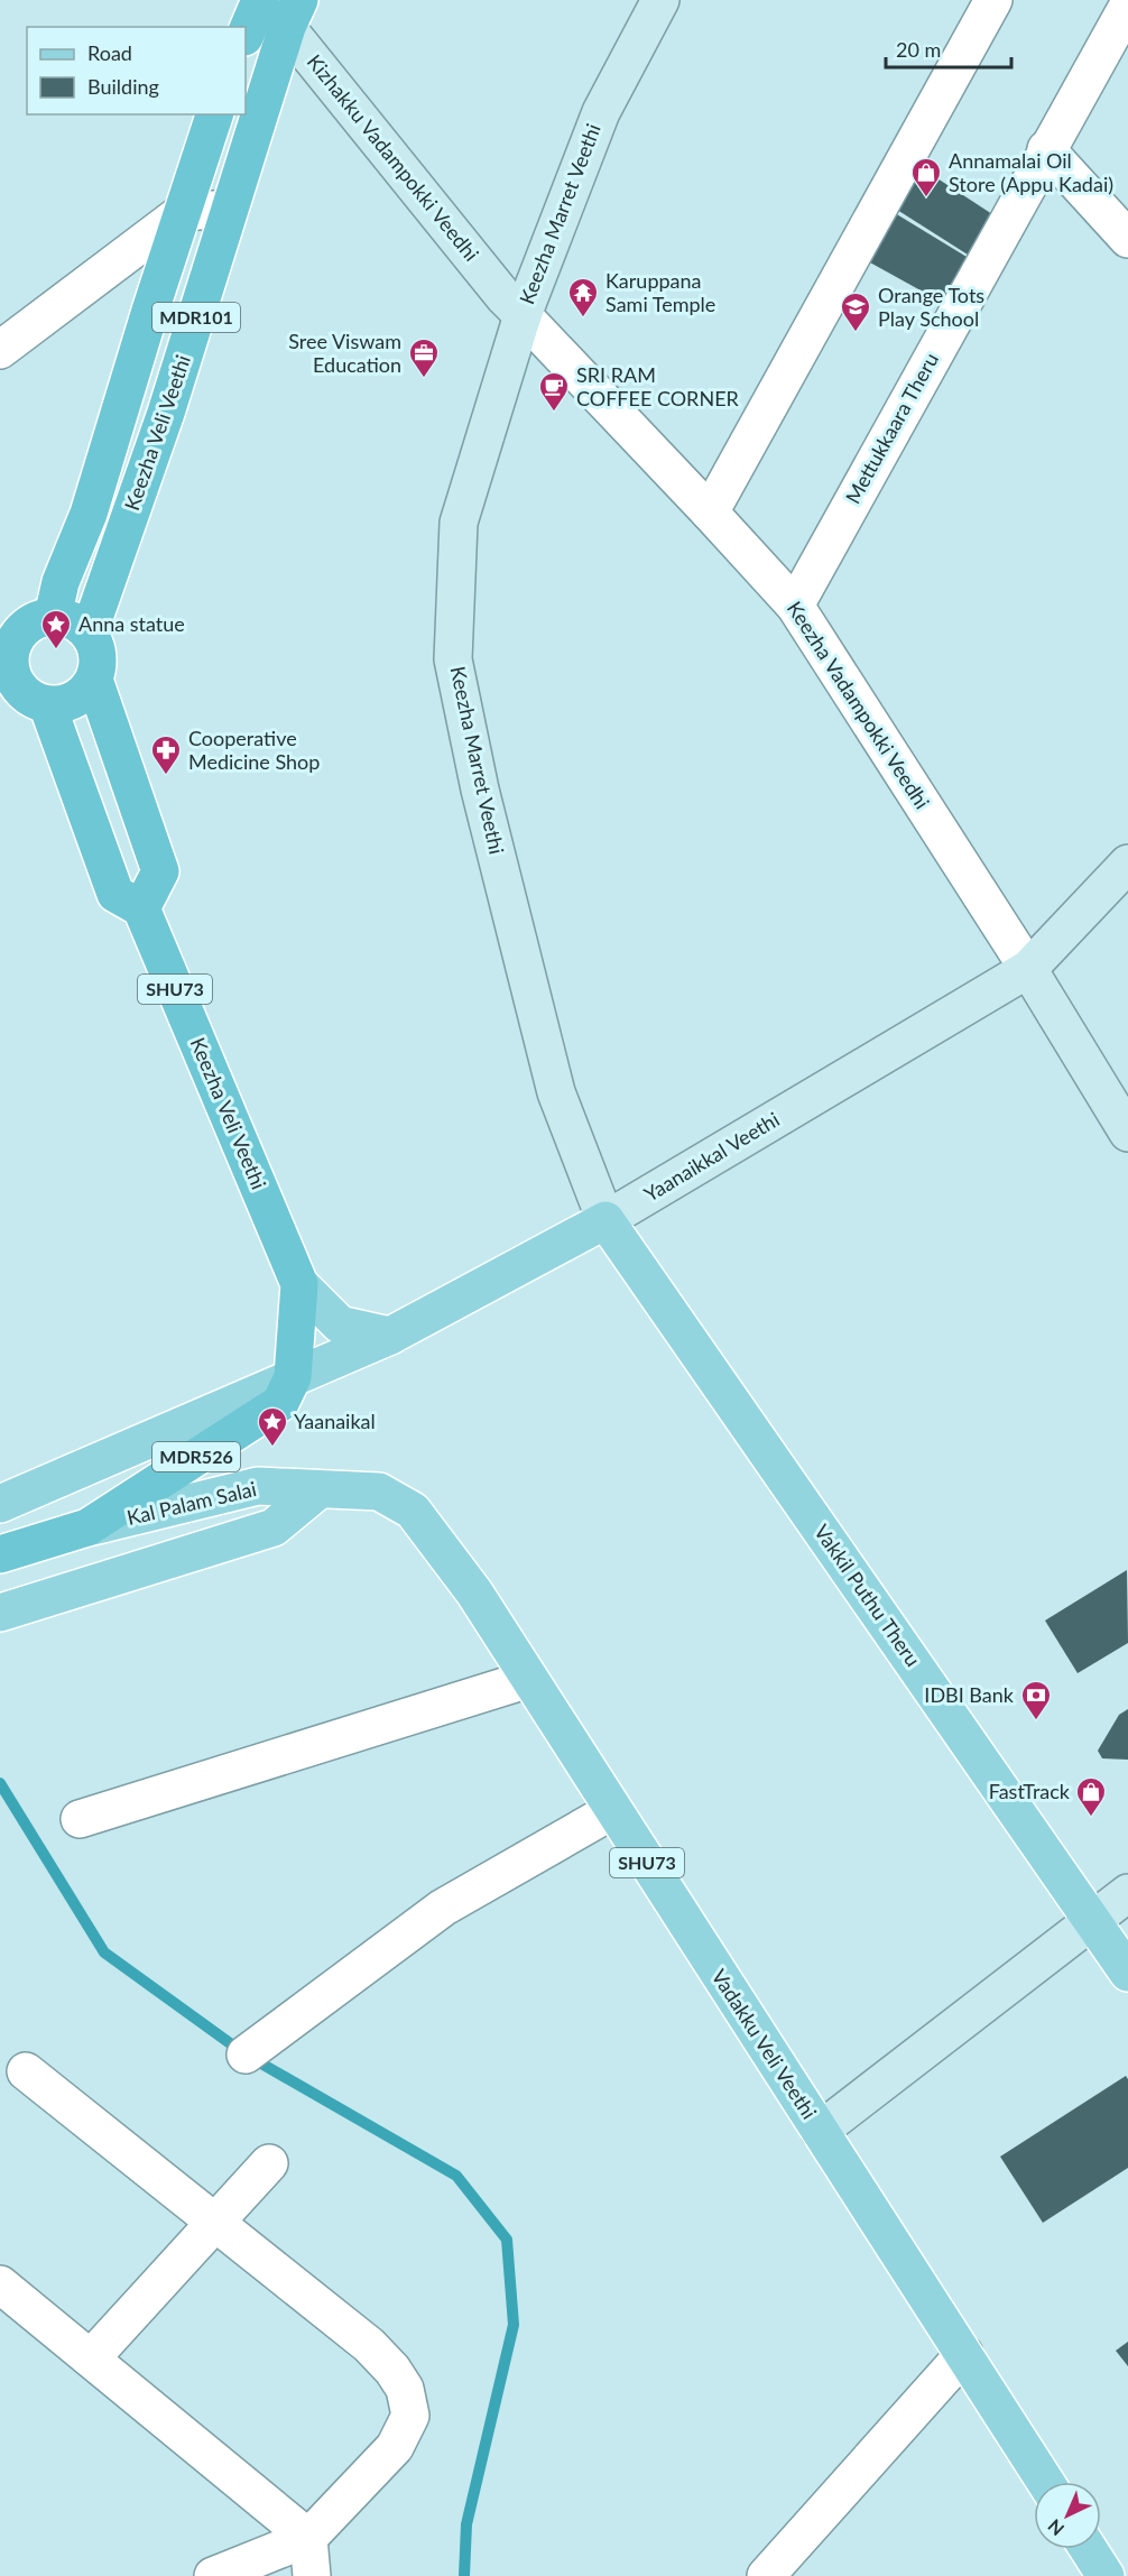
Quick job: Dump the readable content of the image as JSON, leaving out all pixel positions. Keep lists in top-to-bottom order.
{
  "streets": {
    "highway": [
      "MDR101",
      "Keezha Veli Veethi",
      "SHU73",
      "MDR526",
      "Kal Palam Salai"
    ],
    "main road": [
      "Kizhakku Vadampokki Veedhi",
      "Keezha Marret Veethi",
      "Yaanaikkal Veethi",
      "Vakkil Puthu Theru",
      "Vadakku Veli Veethi"
    ],
    "street": ["Mettukkaara Theru", "Keezha Vadampokki Veedhi"]
  },
  "crossings": [
    ["Kizhakku Vadampokki Veedhi", "Keezha Marret Veethi"],
    ["Kizhakku Vadampokki Veedhi", "Keezha Veli Veethi"],
    ["Kizhakku Vadampokki Veedhi", "Keezha Vadampokki Veedhi"],
    ["Keezha Marret Veethi", "Keezha Vadampokki Veedhi"],
    ["Keezha Marret Veethi", "Yaanaikkal Veethi"],
    ["Keezha Marret Veethi", "Vakkil Puthu Theru"],
    ["Mettukkaara Theru", "Keezha Vadampokki Veedhi"],
    ["Keezha Veli Veethi", "Yaanaikkal Veethi"],
    ["Keezha Veli Veethi", "MDR526"],
    ["Keezha Vadampokki Veedhi", "Yaanaikkal Veethi"],
    ["Yaanaikkal Veethi", "MDR526"],
    ["Yaanaikkal Veethi", "Kal Palam Salai"],
    ["Yaanaikkal Veethi", "Vakkil Puthu Theru"],
    ["MDR526", "Kal Palam Salai"],
    ["Kal Palam Salai", "Vadakku Veli Veethi"]
  ],
  "places": {
    "shop": ["Annamalai Oil Store (Appu Kadai)", "FastTrack"],
    "temple": ["Karuppana Sami Temple"],
    "school or university": ["Orange Tots Play School"],
    "office": ["Sree Viswam Education"],
    "cafe": ["SRI RAM COFFEE CORNER"],
    "place": ["Anna statue", "Yaanaikal"],
    "pharmacy": ["Cooperative Medicine Shop"],
    "bank": ["IDBI Bank"]
  },
  "legend": ["Road", "Building"],
  "scale_bar": "20 m",
  "north": "bottom left"
}
